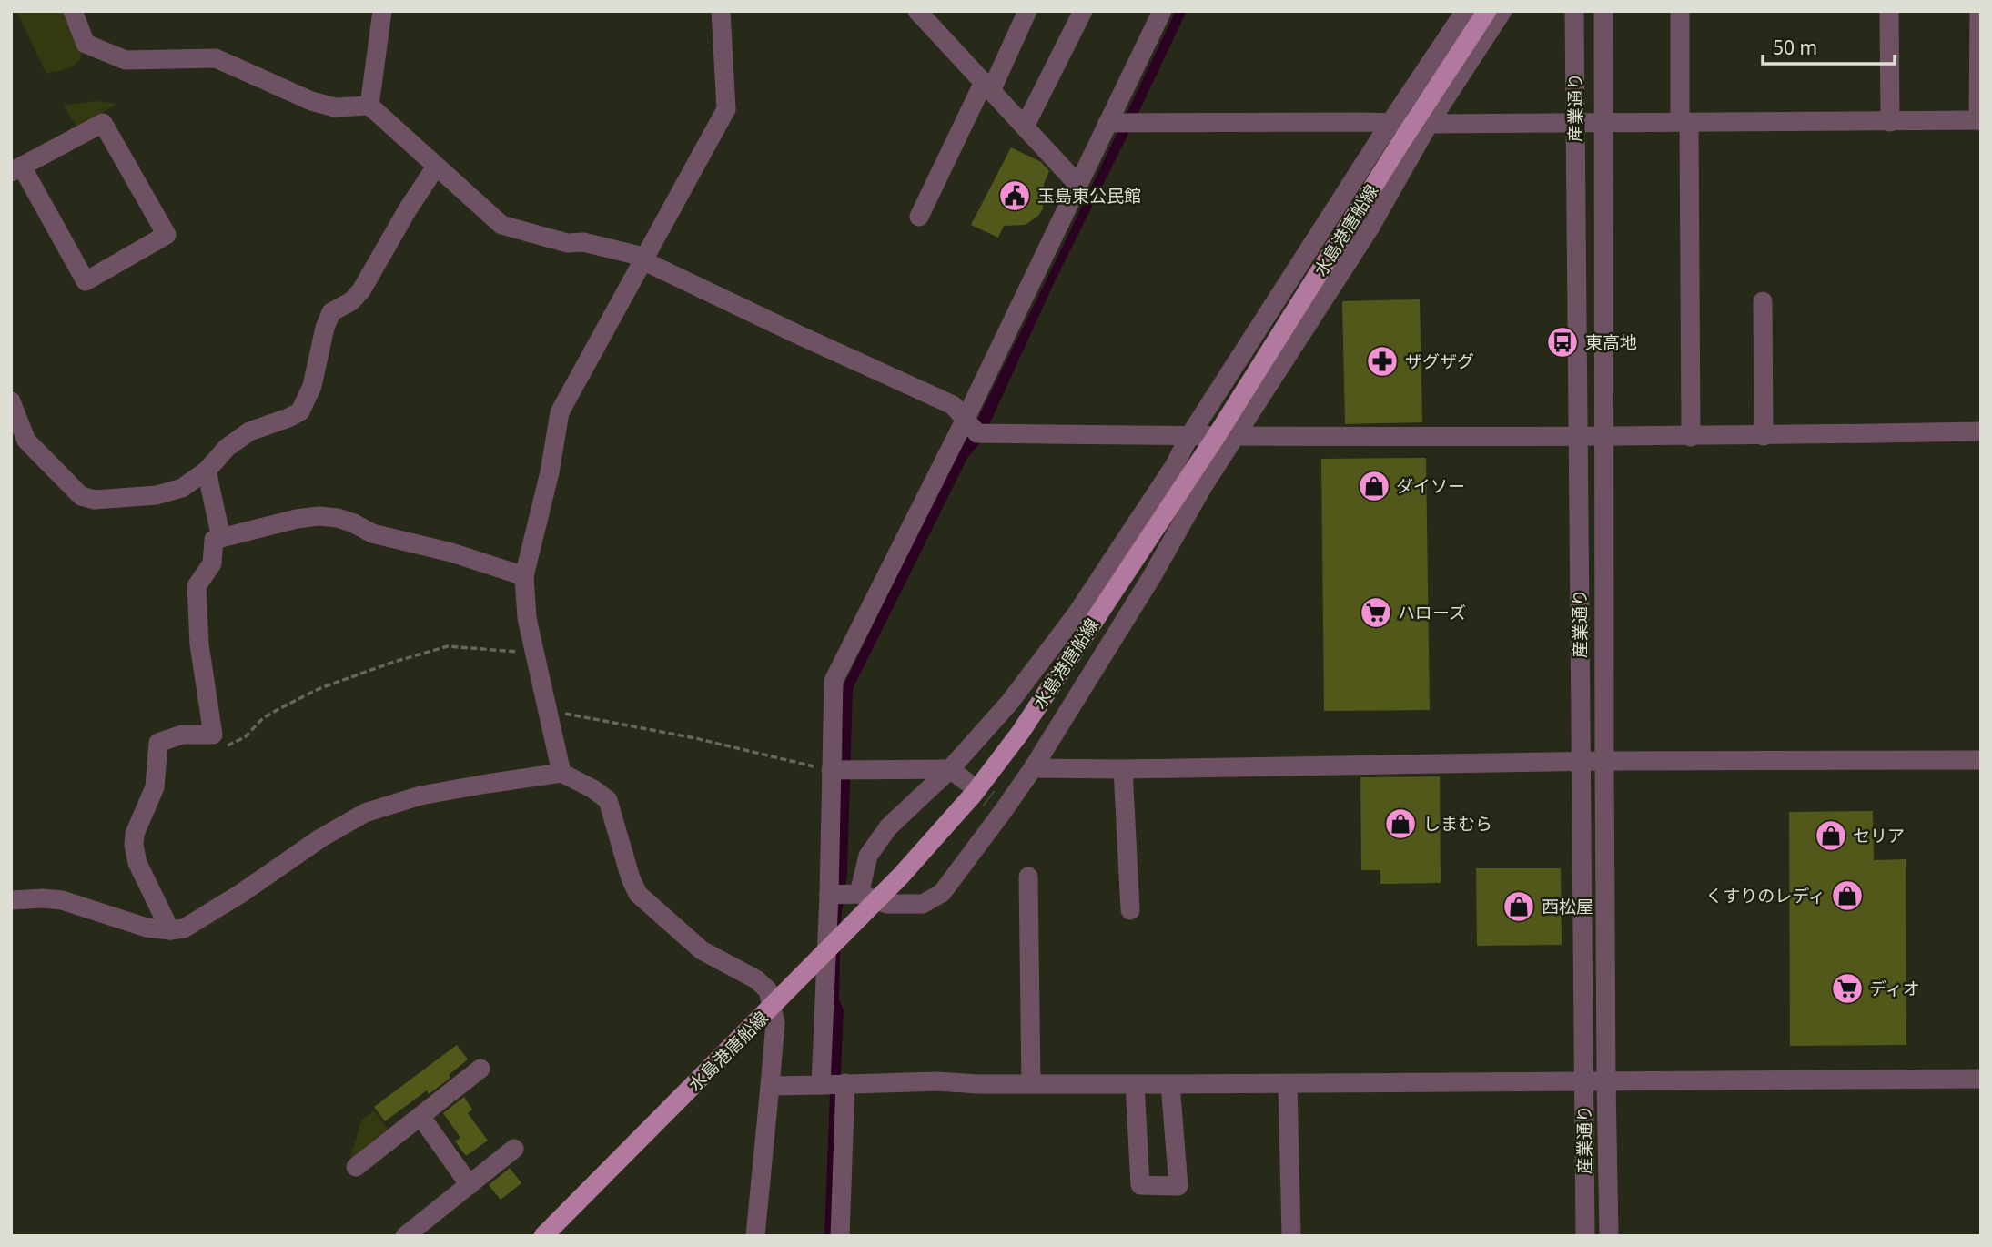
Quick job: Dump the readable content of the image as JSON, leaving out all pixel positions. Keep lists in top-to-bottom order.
{
  "streets": {
    "main road": ["水島港唐船線"],
    "street": ["産業通り"]
  },
  "places": {
    "public building": ["玉島東公民館"],
    "bus stop": ["東高地"],
    "pharmacy": ["ザグザグ"],
    "shop": [
      "ダイソー",
      "しまむら",
      "セリア",
      "くすりのレディ",
      "西松屋"
    ],
    "supermarket": ["ハローズ", "ディオ"]
  },
  "scale_bar": "50 m"
}
